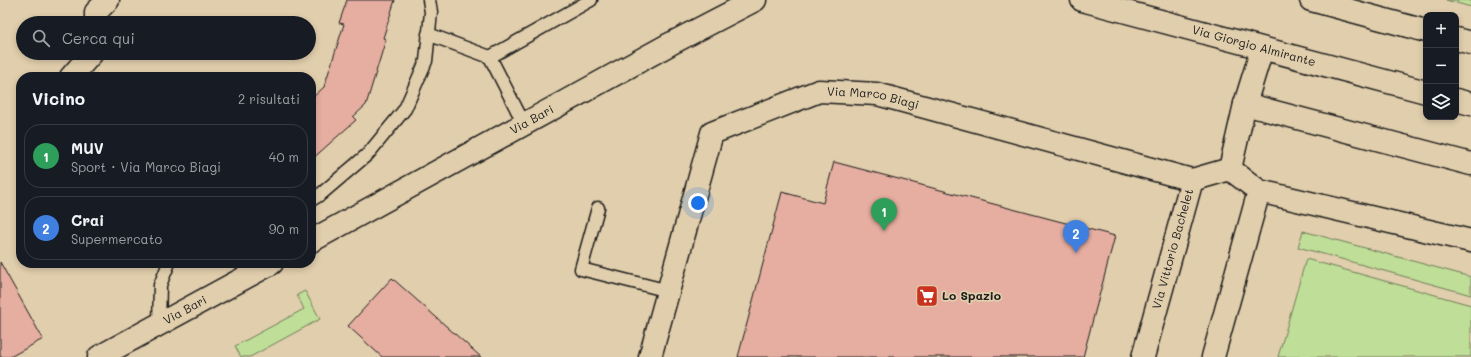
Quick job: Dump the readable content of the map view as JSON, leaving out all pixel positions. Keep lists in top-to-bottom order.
{
  "streets": {
    "street": [
      "Via Giorgio Almirante",
      "Via Marco Biagi",
      "Via Bari",
      "Via Vittorio Bachelet"
    ]
  },
  "crossings": [
    ["Via Marco Biagi", "Via Vittorio Bachelet"]
  ],
  "places": {
    "supermarket": ["Lo Spazio"]
  },
  "page": {
    "map_buttons": ["+", "−"],
    "search": "Cerca qui",
    "heading": ["Vicino", "2 risultati"],
    "list": [
      {
        "mark": "1",
        "name": "MUV",
        "note": "Sport · Via Marco Biagi",
        "value": "40 m"
      },
      {
        "mark": "2",
        "name": "Crai",
        "note": "Supermercato",
        "value": "90 m"
      }
    ],
    "pins": ["1", "2"]
  }
}
